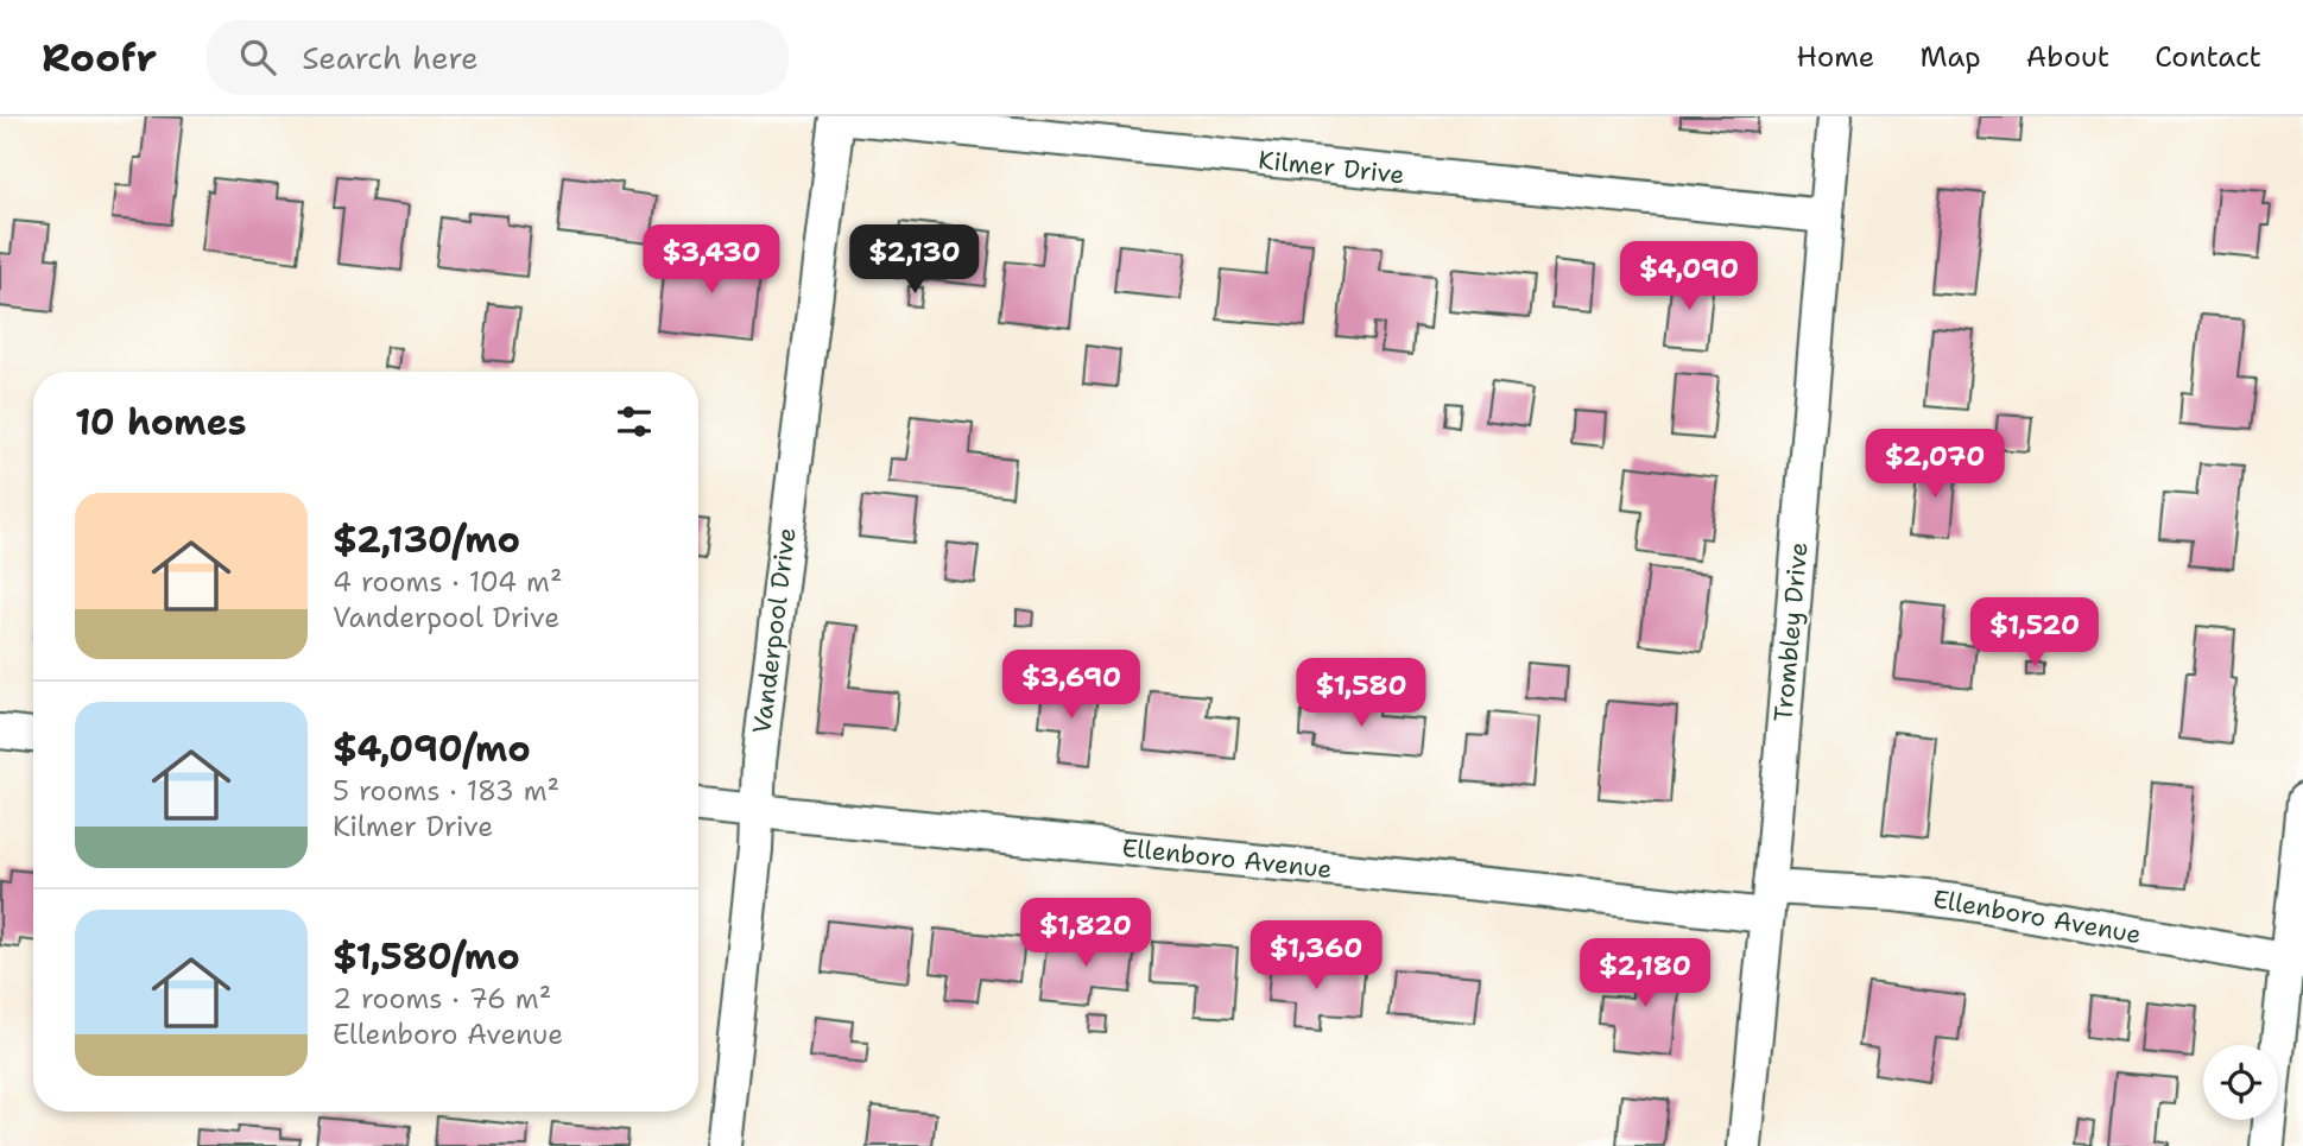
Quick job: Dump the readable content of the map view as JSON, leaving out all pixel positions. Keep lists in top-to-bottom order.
{
  "streets": {
    "street": [
      "Kilmer Drive",
      "Vanderpool Drive",
      "Trombley Drive",
      "Ellenboro Avenue"
    ]
  },
  "crossings": [
    ["Kilmer Drive", "Vanderpool Drive"],
    ["Kilmer Drive", "Trombley Drive"],
    ["Vanderpool Drive", "Ellenboro Avenue"],
    ["Trombley Drive", "Ellenboro Avenue"]
  ],
  "page": {
    "header": "Roofr",
    "search": "Search here",
    "nav": [
      "Home",
      "Map",
      "About",
      "Contact"
    ],
    "price": [
      "$3,430",
      "$2,130",
      "$4,090",
      "$2,070",
      "$1,520",
      "$3,690",
      "$1,580",
      "$1,820",
      "$1,360",
      "$2,180"
    ],
    "heading": "10 homes",
    "list": [
      {
        "name": "$2,130/mo",
        "note": "4 rooms · 104 m² · Vanderpool Drive"
      },
      {
        "name": "$4,090/mo",
        "note": "5 rooms · 183 m² · Kilmer Drive"
      },
      {
        "name": "$1,580/mo",
        "note": "2 rooms · 76 m² · Ellenboro Avenue"
      }
    ]
  }
}
